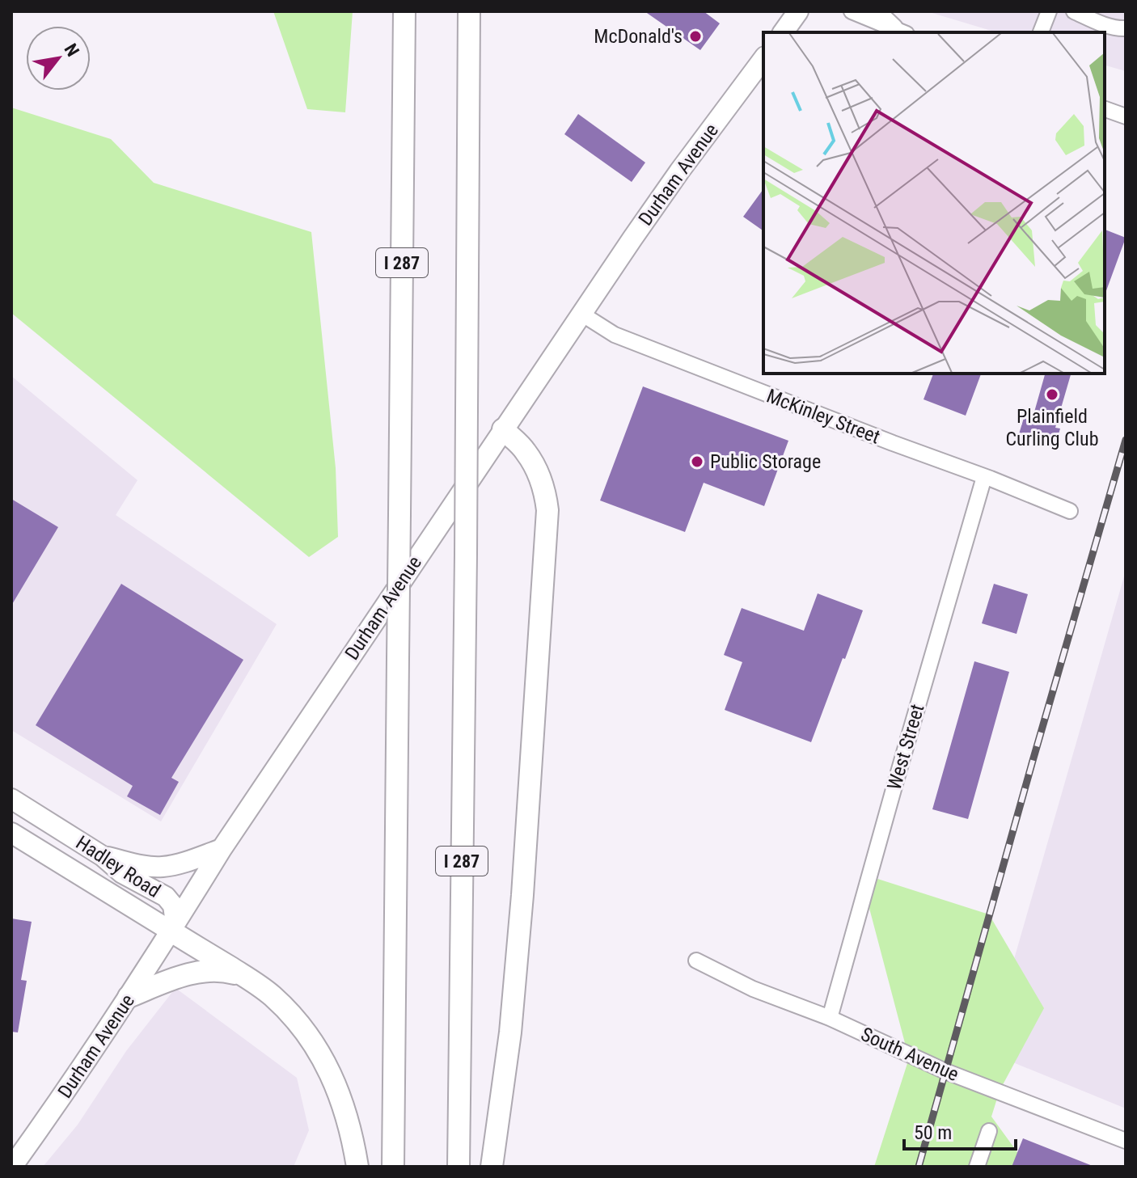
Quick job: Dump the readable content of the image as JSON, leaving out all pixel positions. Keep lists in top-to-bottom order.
{
  "streets": {
    "highway": ["I 287"],
    "main road": ["Durham Avenue", "Hadley Road"],
    "street": ["McKinley Street", "West Street", "South Avenue"]
  },
  "crossings": [
    ["Durham Avenue", "McKinley Street"],
    ["Durham Avenue", "Hadley Road"],
    ["McKinley Street", "West Street"],
    ["West Street", "South Avenue"]
  ],
  "places": ["McDonald's", "Plainfield Curling Club", "Public Storage"],
  "scale_bar": "50 m",
  "north": "top right"
}
